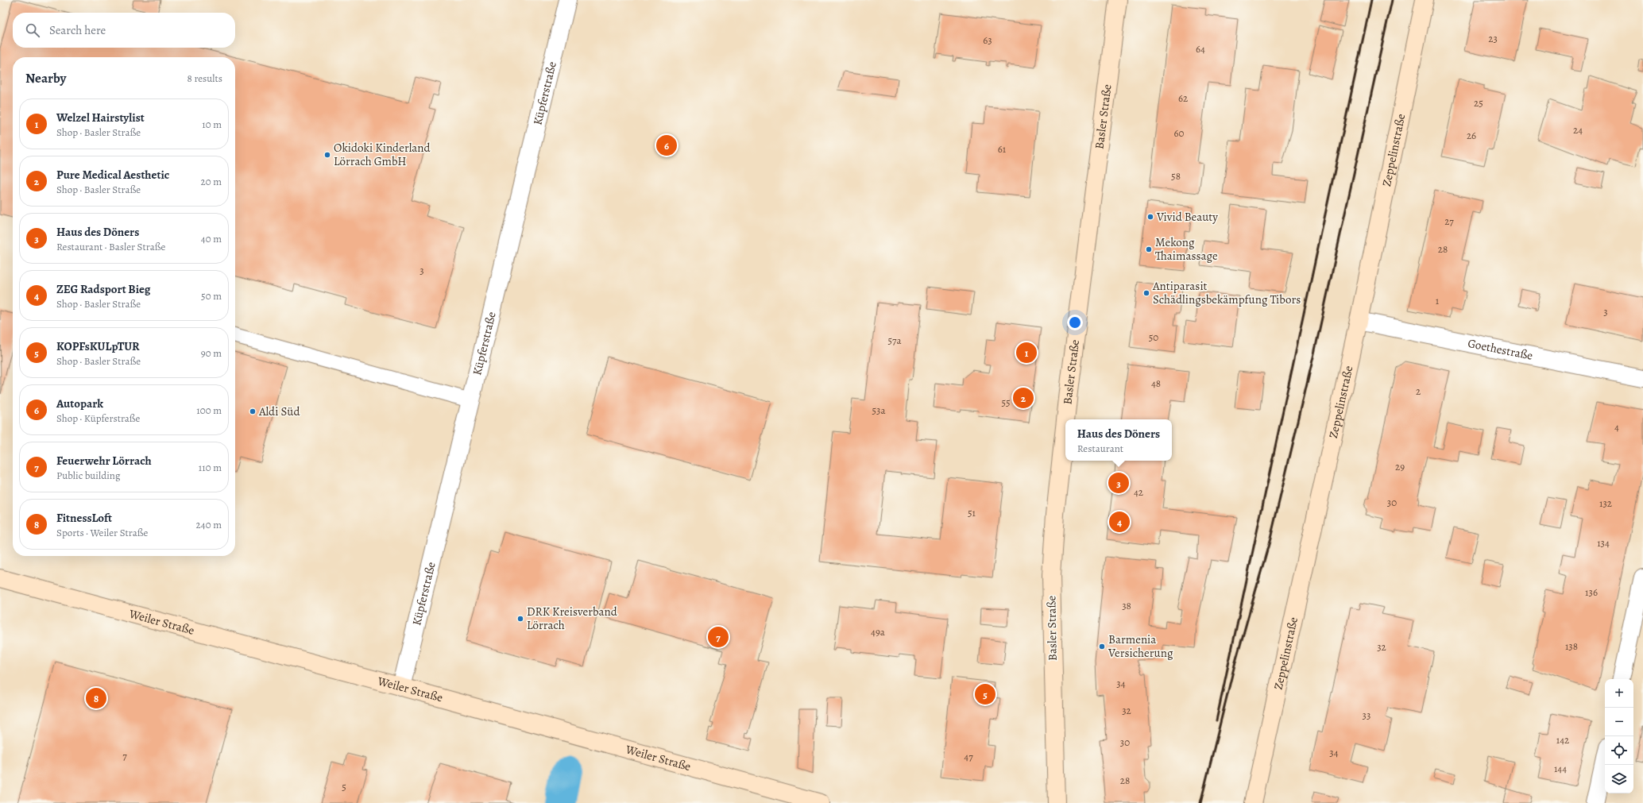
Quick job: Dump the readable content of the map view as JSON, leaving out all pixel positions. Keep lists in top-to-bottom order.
{
  "streets": {
    "main road": ["Basler Straße", "Zeppelinstraße", "Weiler Straße"],
    "street": ["Küpferstraße", "Goethestraße"]
  },
  "crossings": [
    ["Küpferstraße", "Weiler Straße"],
    ["Zeppelinstraße", "Goethestraße"]
  ],
  "places": [
    "Okidoki Kinderland Lörrach GmbH",
    "Vivid Beauty",
    "Mekong Thaimassage",
    "Antiparasit Schädlingsbekämpfung Tibors",
    "Aldi Süd",
    "DRK Kreisverband Lörrach",
    "Barmenia Versicherung"
  ],
  "house_numbers": [
    "23",
    "63",
    "64",
    "62",
    "25",
    "24",
    "60",
    "26",
    "61",
    "58",
    "27",
    "28",
    "3",
    "1",
    "3",
    "50",
    "57a",
    "48",
    "2",
    "55",
    "53a",
    "4",
    "29",
    "42",
    "30",
    "132",
    "51",
    "134",
    "136",
    "38",
    "49a",
    "138",
    "32",
    "34",
    "32",
    "33",
    "142",
    "30",
    "34",
    "7",
    "47",
    "144",
    "28",
    "5"
  ],
  "page": {
    "search": "Search here",
    "heading": ["Nearby", "8 results"],
    "list": [
      {
        "mark": "1",
        "name": "Welzel Hairstylist",
        "note": "Shop · Basler Straße",
        "value": "10 m"
      },
      {
        "mark": "2",
        "name": "Pure Medical Aesthetic",
        "note": "Shop · Basler Straße",
        "value": "20 m"
      },
      {
        "mark": "3",
        "name": "Haus des Döners",
        "note": "Restaurant · Basler Straße",
        "value": "40 m"
      },
      {
        "mark": "4",
        "name": "ZEG Radsport Bieg",
        "note": "Shop · Basler Straße",
        "value": "50 m"
      },
      {
        "mark": "5",
        "name": "KOPFsKULpTUR",
        "note": "Shop · Basler Straße",
        "value": "90 m"
      },
      {
        "mark": "6",
        "name": "Autopark",
        "note": "Shop · Küpferstraße",
        "value": "100 m"
      },
      {
        "mark": "7",
        "name": "Feuerwehr Lörrach",
        "note": "Public building",
        "value": "110 m"
      },
      {
        "mark": "8",
        "name": "FitnessLoft",
        "note": "Sports · Weiler Straße",
        "value": "240 m"
      }
    ],
    "pins": [
      "6",
      "1",
      "2",
      "3",
      "4",
      "7",
      "5",
      "8"
    ],
    "popup": ["Haus des Döners", "Restaurant"],
    "map_buttons": ["+", "−"]
  }
}
